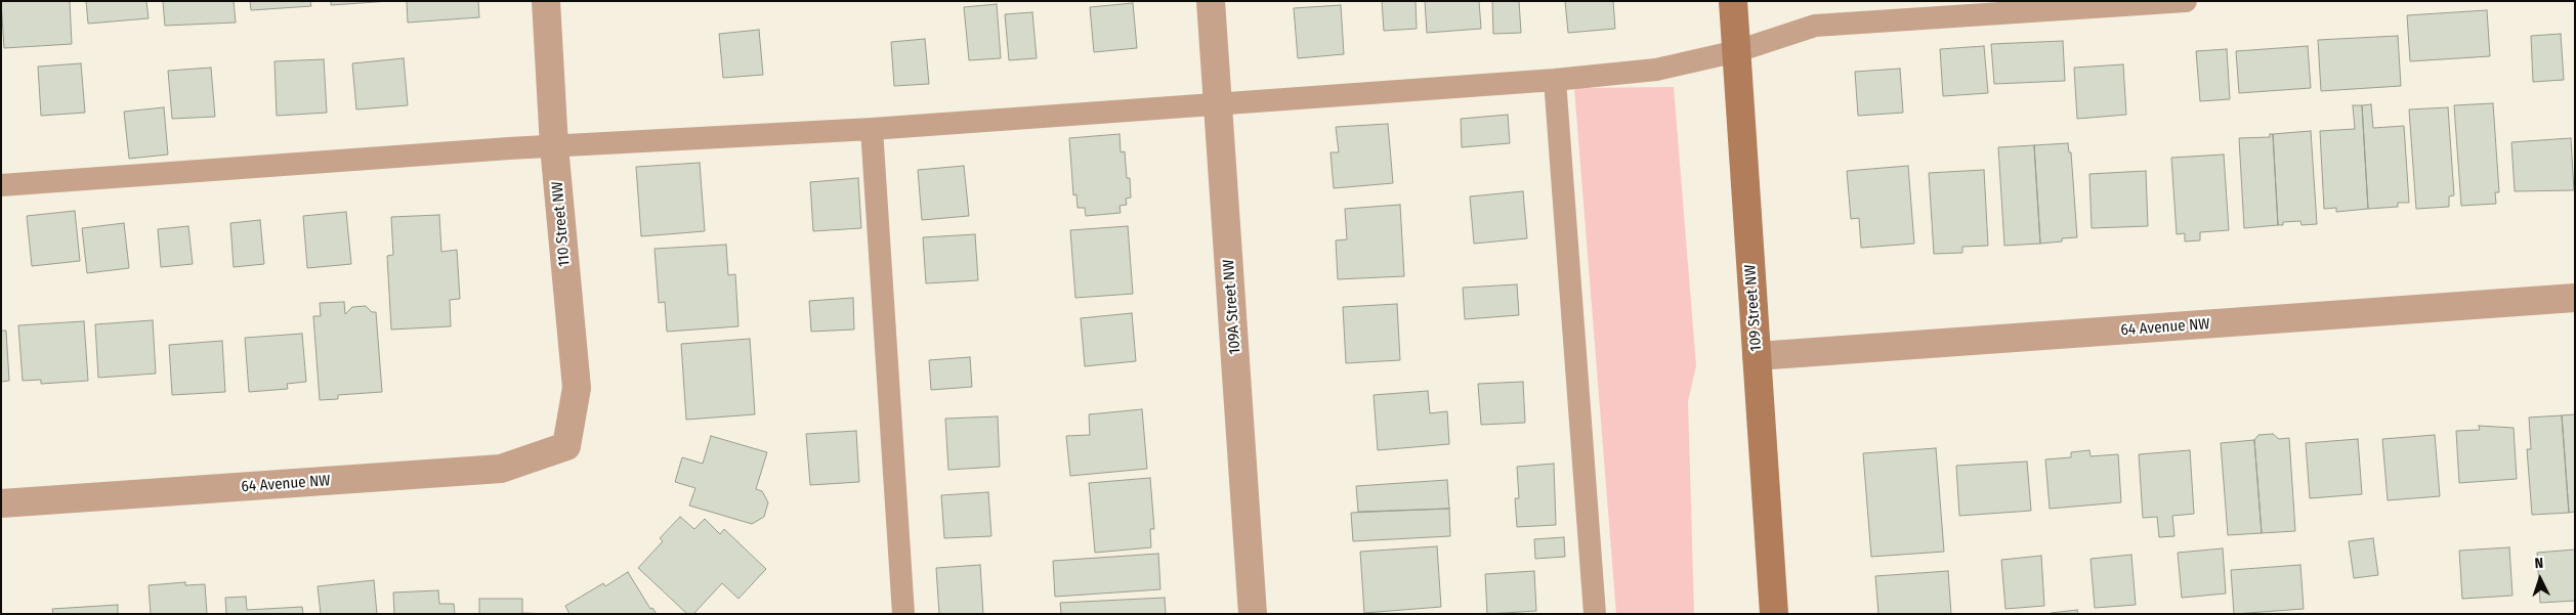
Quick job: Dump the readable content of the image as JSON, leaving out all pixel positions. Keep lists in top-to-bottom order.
{
  "streets": {
    "main road": ["109 Street NW"],
    "street": ["110 Street NW", "109A Street NW", "64 Avenue NW"]
  },
  "crossings": [
    ["110 Street NW", "64 Avenue NW"],
    ["109 Street NW", "64 Avenue NW"]
  ],
  "north": "top"
}
